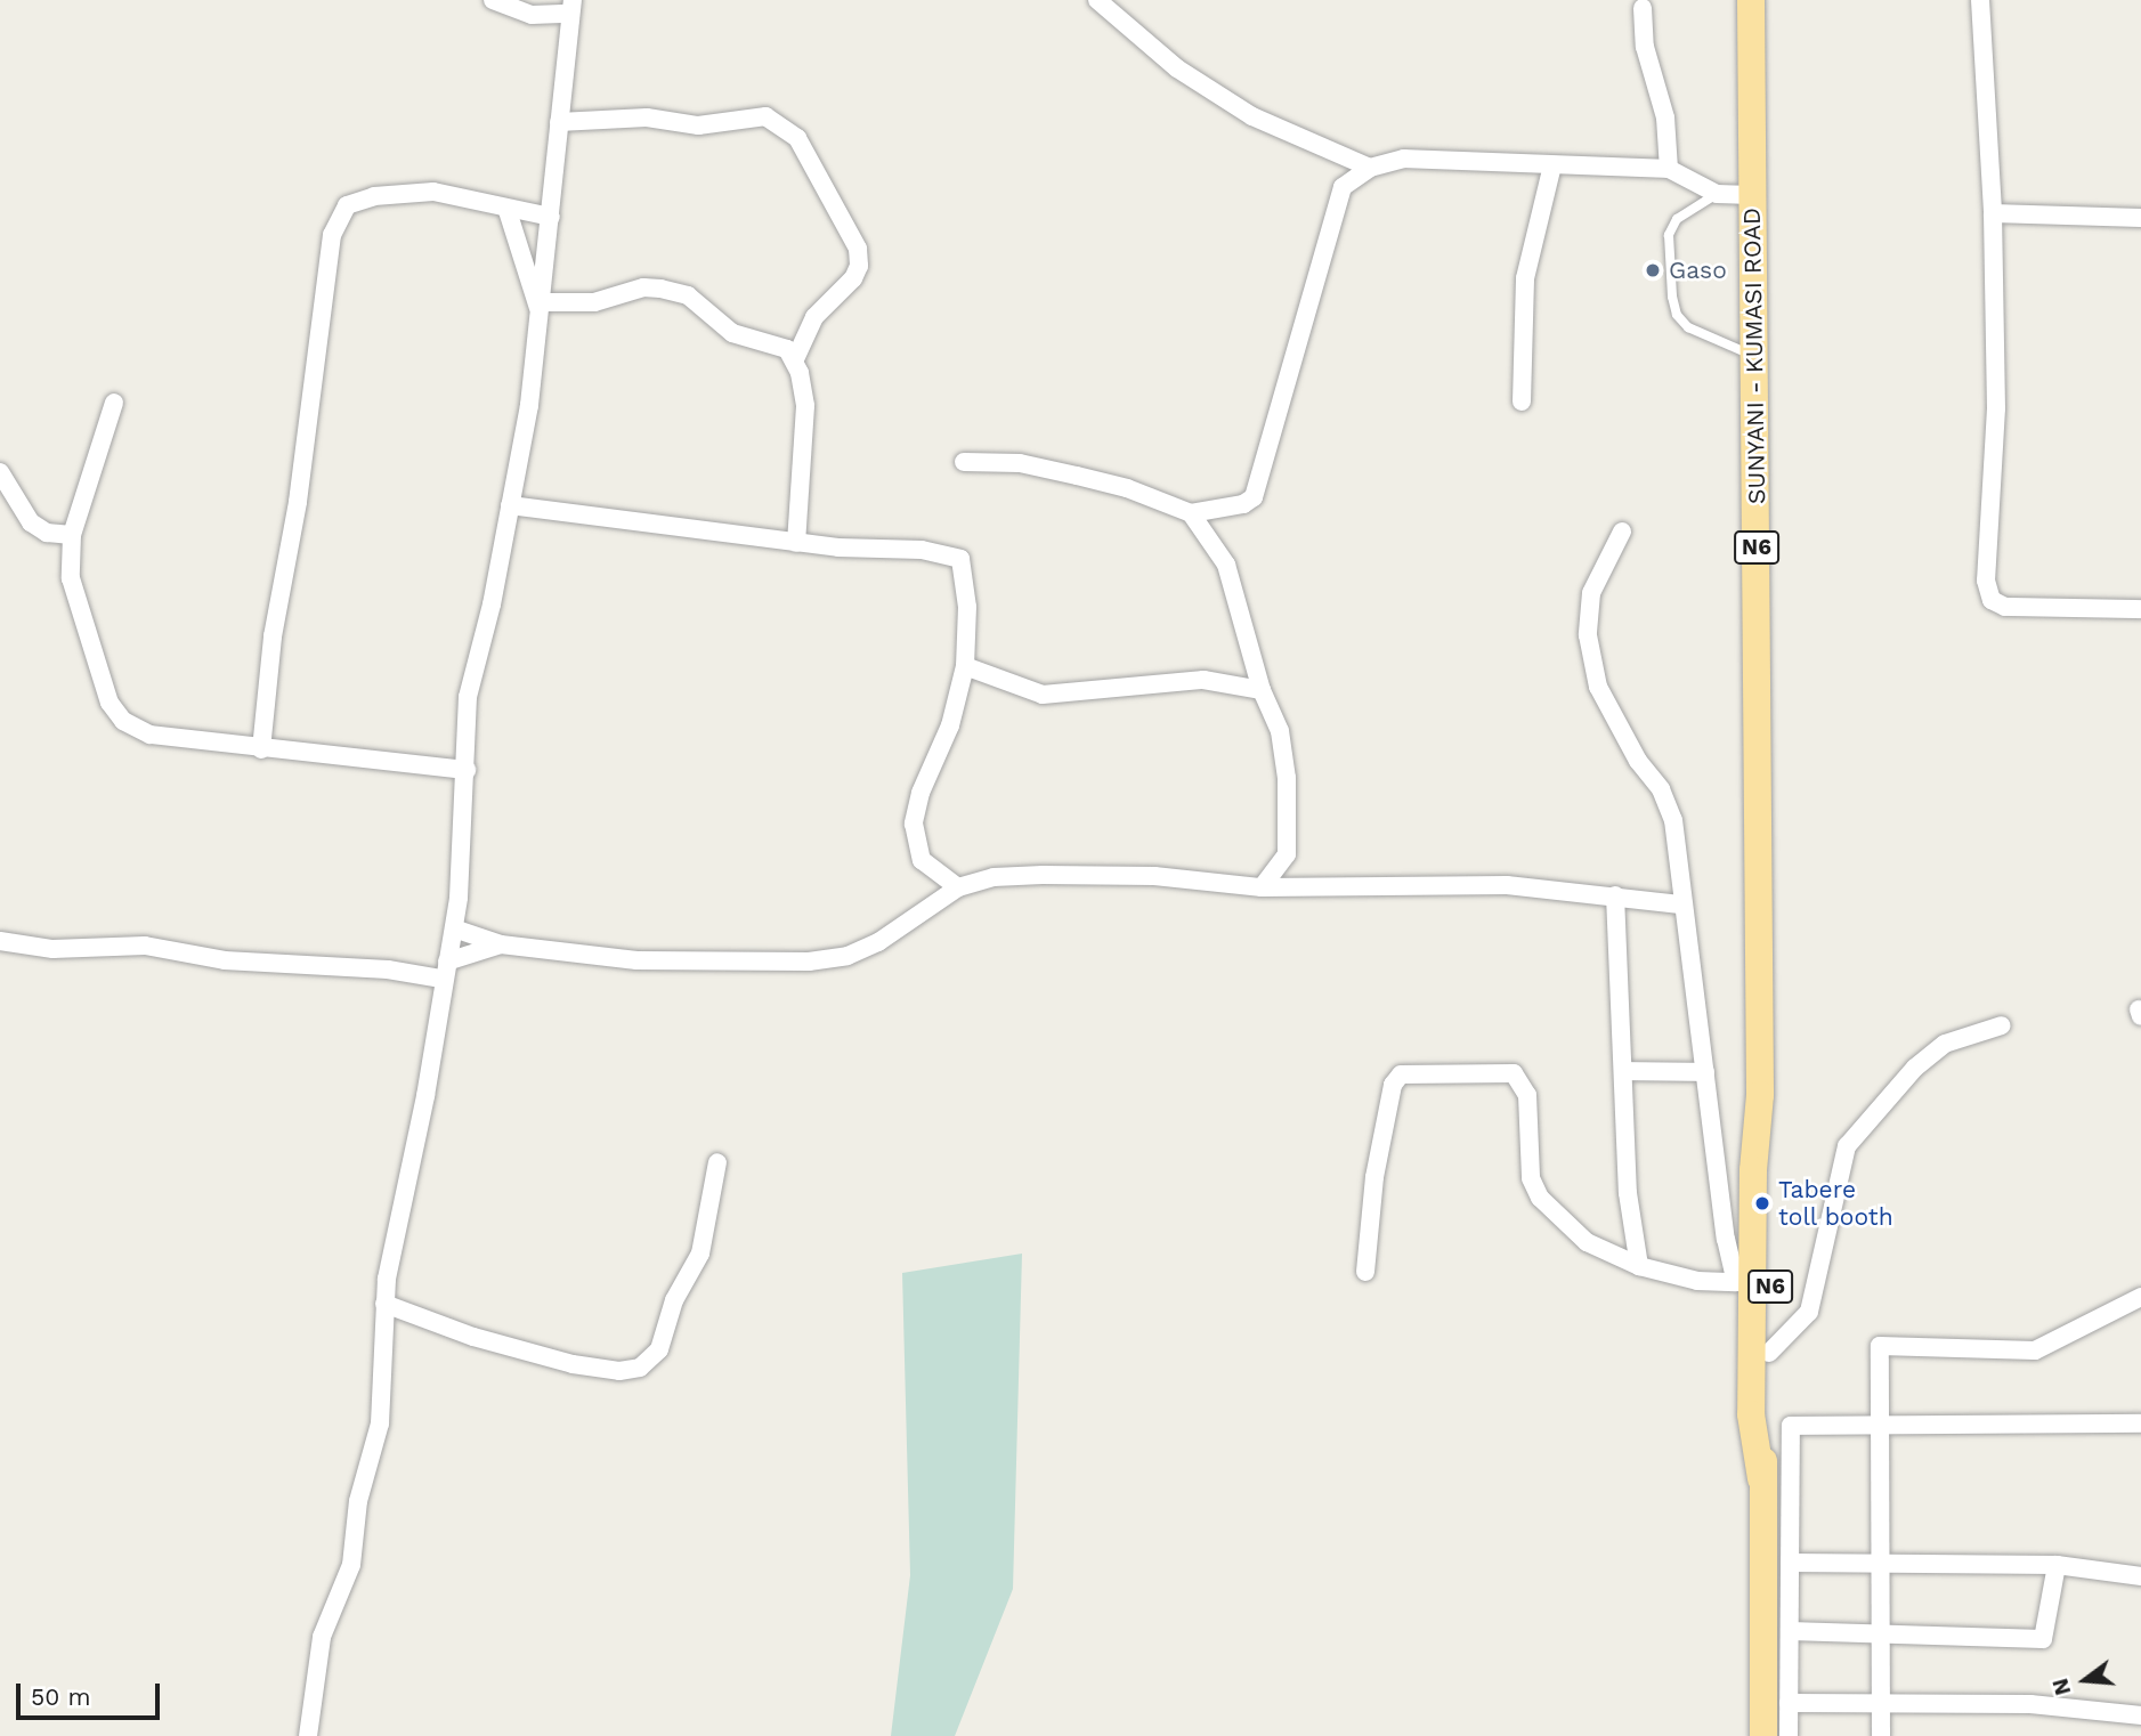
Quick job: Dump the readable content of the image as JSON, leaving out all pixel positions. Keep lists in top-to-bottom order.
{
  "streets": {
    "main road": ["SUNYANI - KUMASI ROAD", "N6"]
  },
  "crossings": [
    ["SUNYANI - KUMASI ROAD", "N6"]
  ],
  "places": ["Gaso", "Tabere toll booth"],
  "scale_bar": "50 m",
  "north": "left"
}
